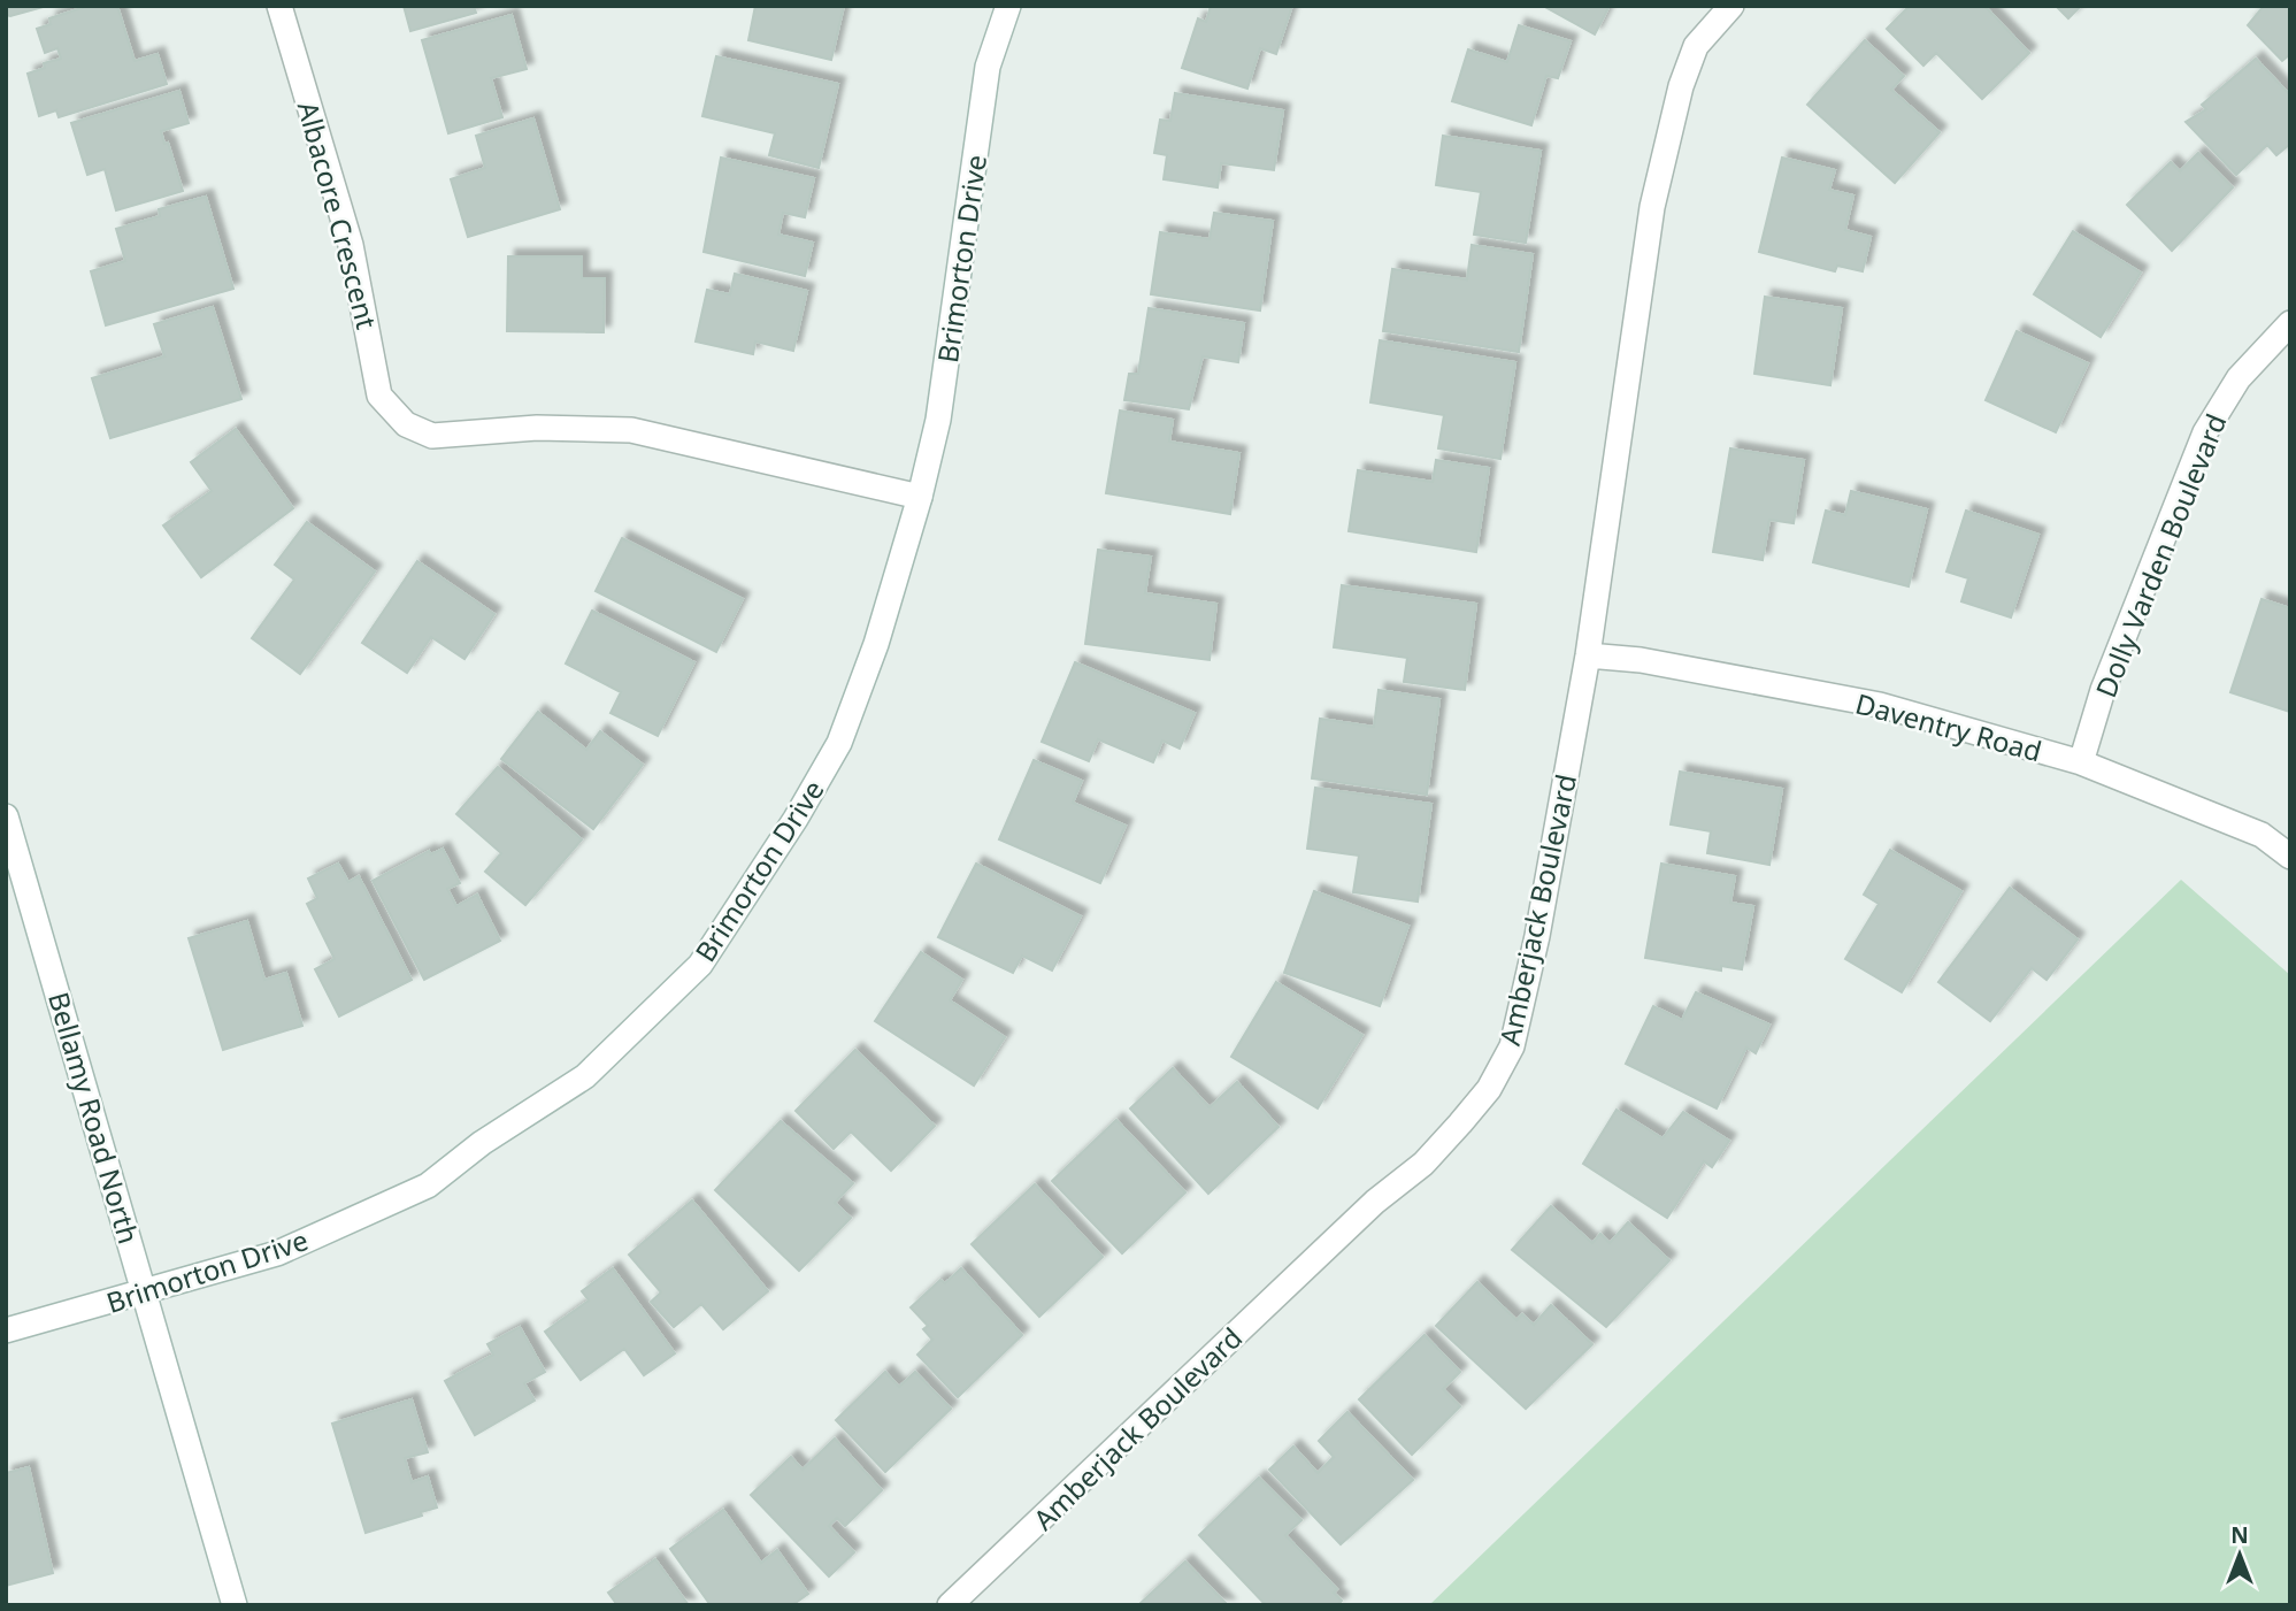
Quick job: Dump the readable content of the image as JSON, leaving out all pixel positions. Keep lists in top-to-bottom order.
{
  "streets": {
    "street": [
      "Albacore Crescent",
      "Brimorton Drive",
      "Dolly Varden Boulevard",
      "Daventry Road",
      "Amberjack Boulevard",
      "Bellamy Road North"
    ]
  },
  "crossings": [
    ["Albacore Crescent", "Brimorton Drive"],
    ["Brimorton Drive", "Bellamy Road North"],
    ["Dolly Varden Boulevard", "Daventry Road"],
    ["Daventry Road", "Amberjack Boulevard"]
  ],
  "north": "top"
}
